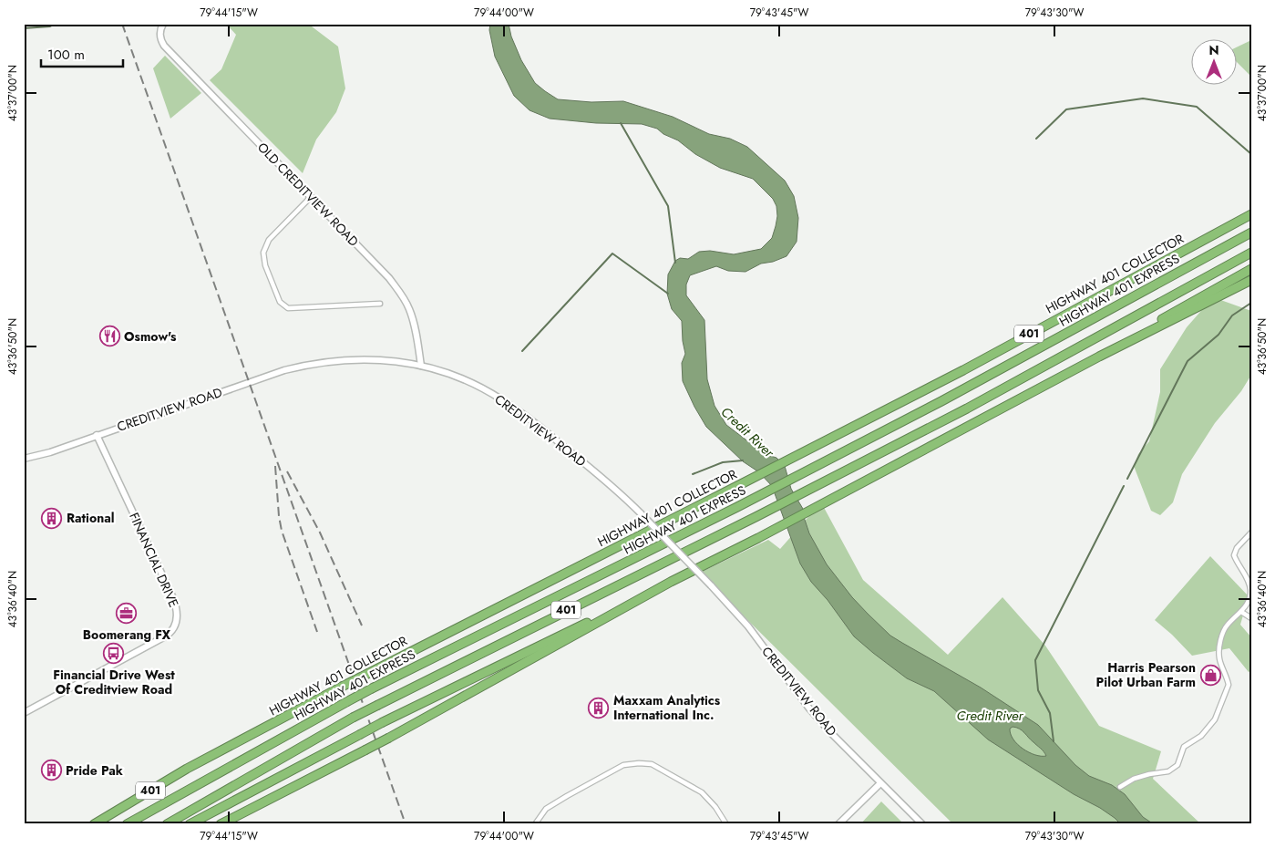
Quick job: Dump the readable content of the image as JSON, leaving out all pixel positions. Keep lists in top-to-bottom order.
{
  "streets": {
    "highway": ["HIGHWAY 401 COLLECTOR", "HIGHWAY 401 EXPRESS", "401"],
    "main road": ["OLD CREDITVIEW ROAD", "CREDITVIEW ROAD", "FINANCIAL DRIVE"]
  },
  "crossings": [
    ["OLD CREDITVIEW ROAD", "CREDITVIEW ROAD"],
    ["CREDITVIEW ROAD", "FINANCIAL DRIVE"]
  ],
  "water": ["Credit River"],
  "places": {
    "restaurant": ["Osmow's"],
    "building": ["Rational", "Maxxam Analytics International Inc.", "Pride Pak"],
    "office": ["Boomerang FX"],
    "bus stop": ["Financial Drive West Of Creditview Road"],
    "shop": ["Harris Pearson Pilot Urban Farm"]
  },
  "scale_bar": "100 m",
  "north": "top",
  "coordinates": [
    "79°44'15\"W",
    "79°44'00\"W",
    "79°43'45\"W",
    "79°43'30\"W",
    "43°37'00\"N",
    "43°36'50\"N",
    "43°36'40\"N"
  ]
}
